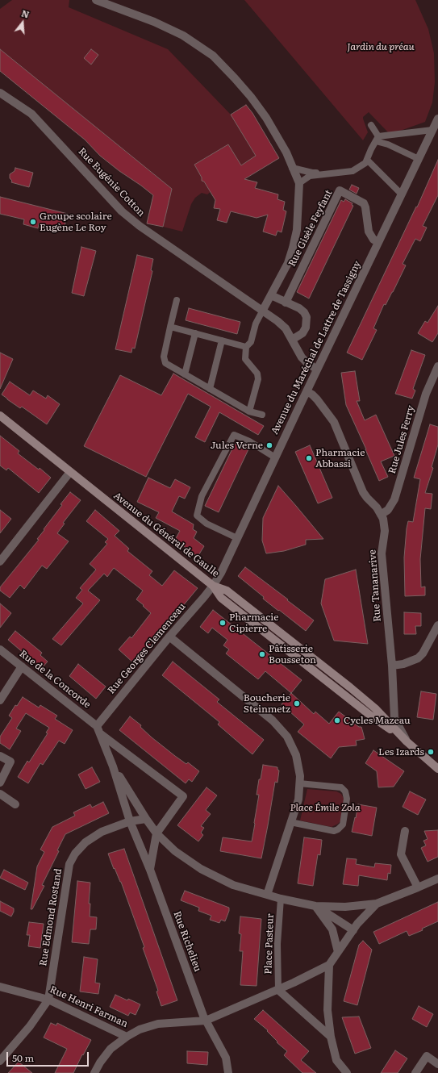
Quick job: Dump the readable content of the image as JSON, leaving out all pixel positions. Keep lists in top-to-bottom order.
{
  "streets": {
    "main road": ["Avenue du Général de Gaulle"],
    "street": [
      "Rue Eugénie Cotton",
      "Rue Gisèle Feyfant",
      "Avenue du Maréchal de Lattre de Tassigny",
      "Rue Jules Ferry",
      "Rue Tananarive",
      "Rue Georges Clemenceau",
      "Rue de la Concorde",
      "Rue Edmond Rostand",
      "Rue Richelieu",
      "Rue Henri Farman"
    ],
    "lane": ["Place Pasteur"]
  },
  "crossings": [
    ["Rue Eugénie Cotton", "Avenue du Maréchal de Lattre de Tassigny"],
    ["Rue Gisèle Feyfant", "Avenue du Maréchal de Lattre de Tassigny"],
    ["Avenue du Maréchal de Lattre de Tassigny", "Avenue du Général de Gaulle"],
    ["Avenue du Maréchal de Lattre de Tassigny", "Rue Tananarive"],
    ["Avenue du Maréchal de Lattre de Tassigny", "Rue Georges Clemenceau"],
    ["Rue Jules Ferry", "Rue Tananarive"],
    ["Avenue du Général de Gaulle", "Rue Tananarive"],
    ["Avenue du Général de Gaulle", "Rue Georges Clemenceau"],
    ["Rue Georges Clemenceau", "Rue de la Concorde"],
    ["Rue Edmond Rostand", "Rue Richelieu"],
    ["Rue Edmond Rostand", "Rue Henri Farman"],
    ["Rue Richelieu", "Rue Henri Farman"],
    ["Place Pasteur", "Rue Henri Farman"]
  ],
  "parks": ["Jardin du préau", "Place Émile Zola"],
  "places": [
    "Groupe scolaire Eugène Le Roy",
    "Jules Verne",
    "Pharmacie Abbassi",
    "Pharmacie Cipierre",
    "Pâtisserie Bousseton",
    "Boucherie Steinmetz",
    "Cycles Mazeau",
    "Les Izards"
  ],
  "scale_bar": "50 m",
  "north": "top"
}
